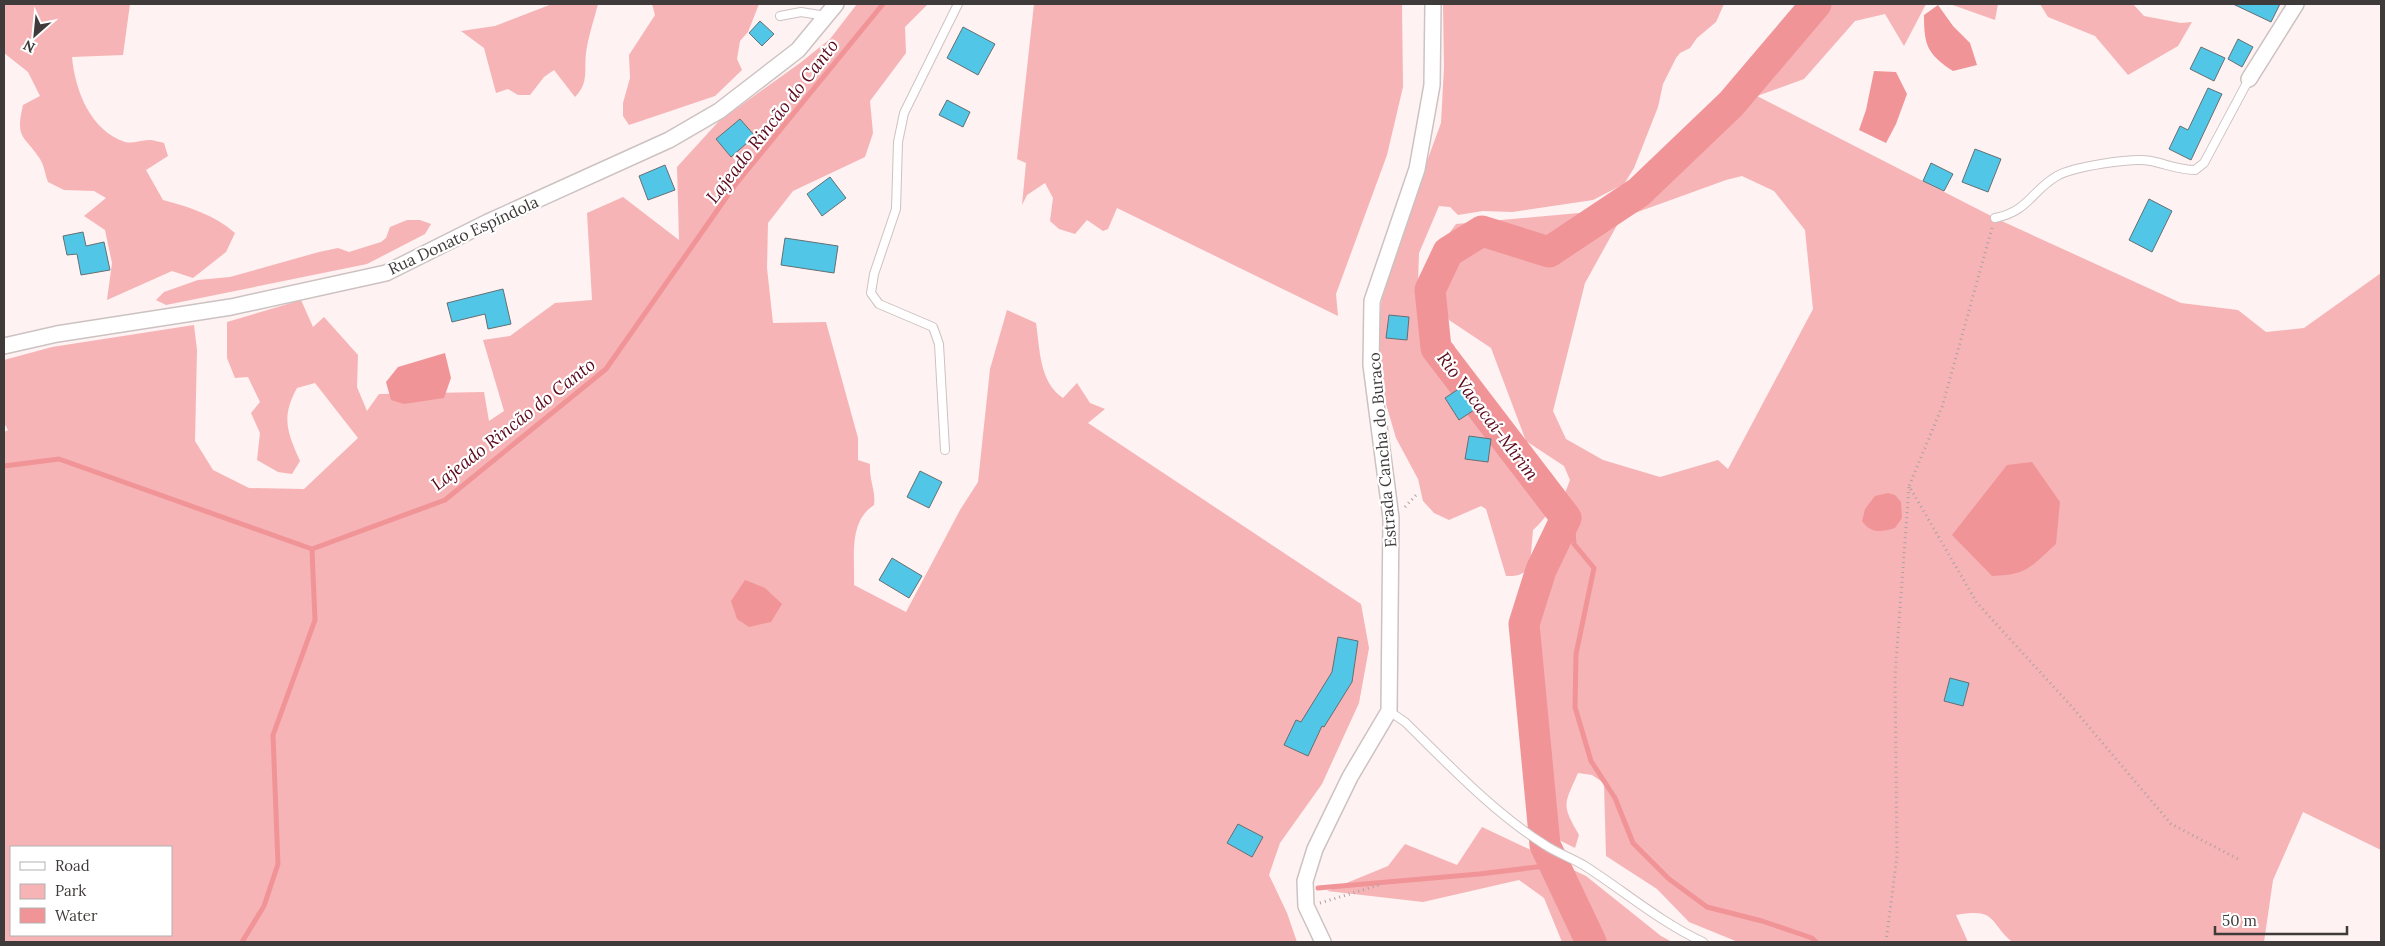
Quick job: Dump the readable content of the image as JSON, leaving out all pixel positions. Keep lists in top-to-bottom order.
{
  "streets": {
    "street": ["Rua Donato Espíndola", "Estrada Cancha do Buraco"]
  },
  "water": ["Lajeado Rincão do Canto", "Rio Vacacaí-Mirim"],
  "legend": ["Road", "Park", "Water"],
  "scale_bar": "50 m",
  "north": "bottom left"
}
